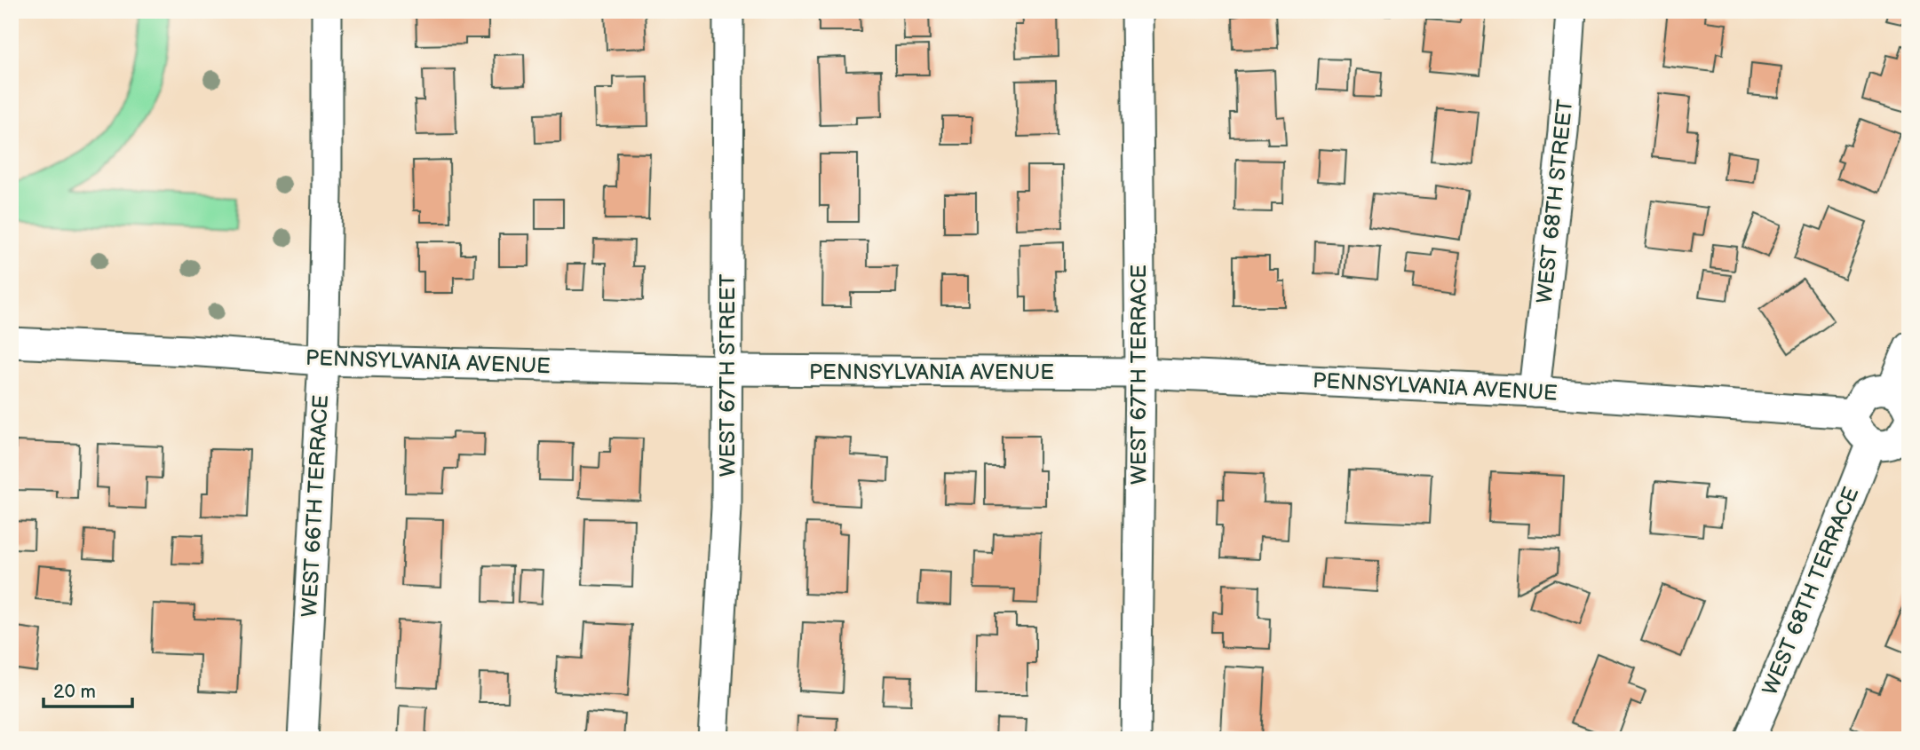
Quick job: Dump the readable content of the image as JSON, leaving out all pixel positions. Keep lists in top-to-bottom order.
{
  "streets": {
    "street": [
      "WEST 68TH STREET",
      "PENNSYLVANIA AVENUE",
      "WEST 67TH TERRACE",
      "WEST 67TH STREET",
      "WEST 66TH TERRACE",
      "WEST 68TH TERRACE"
    ]
  },
  "crossings": [
    ["WEST 68TH STREET", "PENNSYLVANIA AVENUE"],
    ["PENNSYLVANIA AVENUE", "WEST 67TH TERRACE"],
    ["PENNSYLVANIA AVENUE", "WEST 67TH STREET"],
    ["PENNSYLVANIA AVENUE", "WEST 66TH TERRACE"]
  ],
  "scale_bar": "20 m"
}
